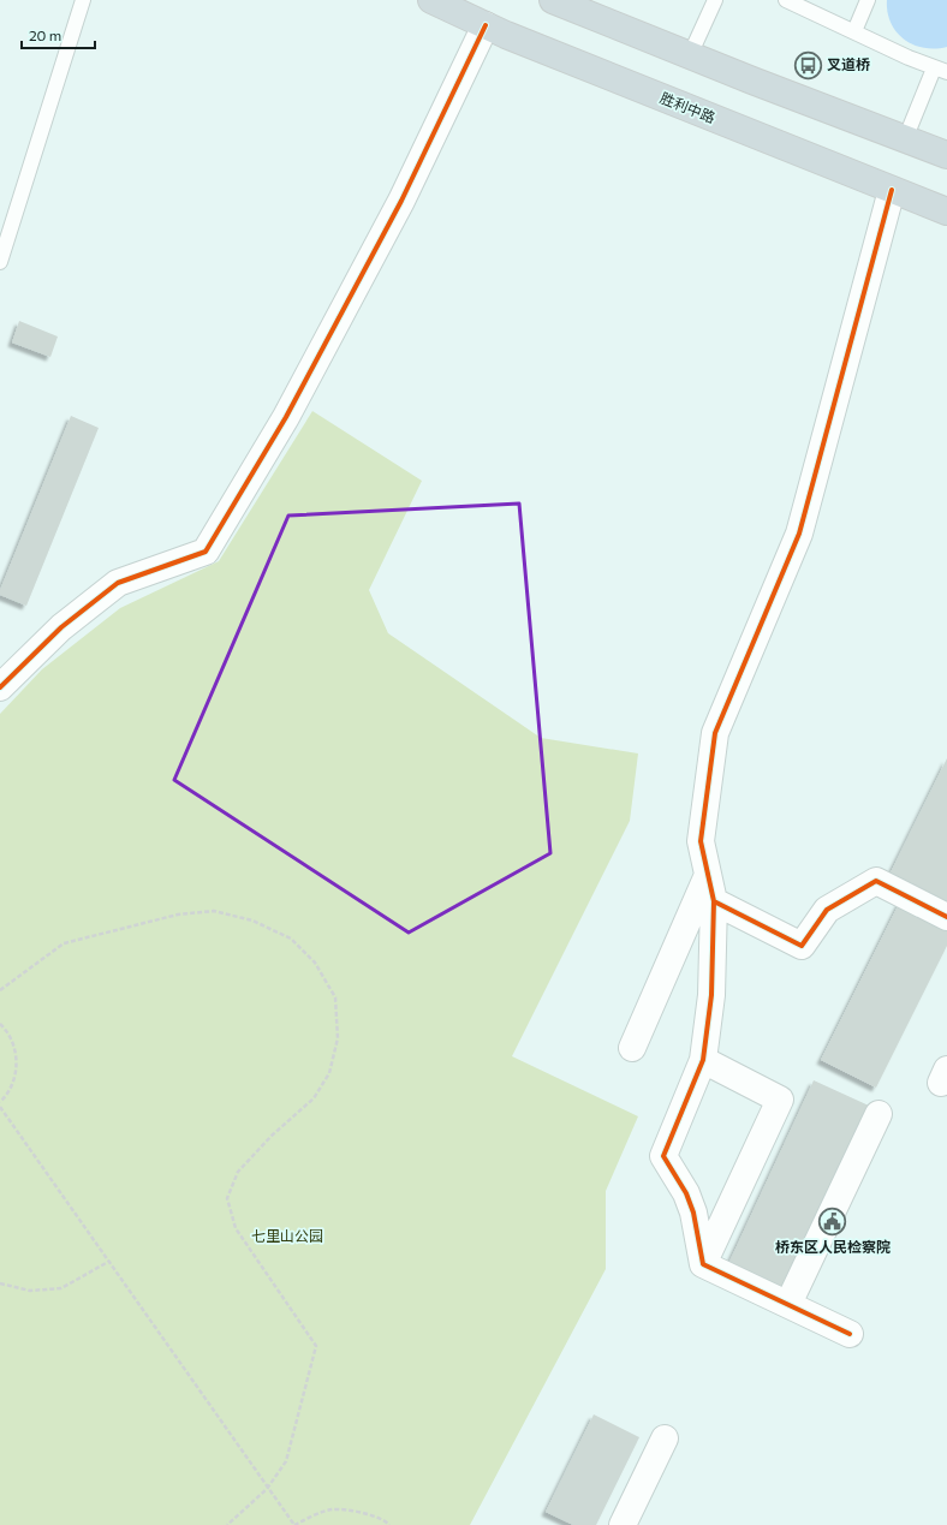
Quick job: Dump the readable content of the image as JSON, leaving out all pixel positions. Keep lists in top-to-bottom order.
{
  "streets": {
    "highway": ["胜利中路"]
  },
  "parks": ["七里山公园"],
  "places": {
    "bus stop": ["叉道桥"],
    "public building": ["桥东区人民检察院"]
  },
  "scale_bar": "20 m"
}
